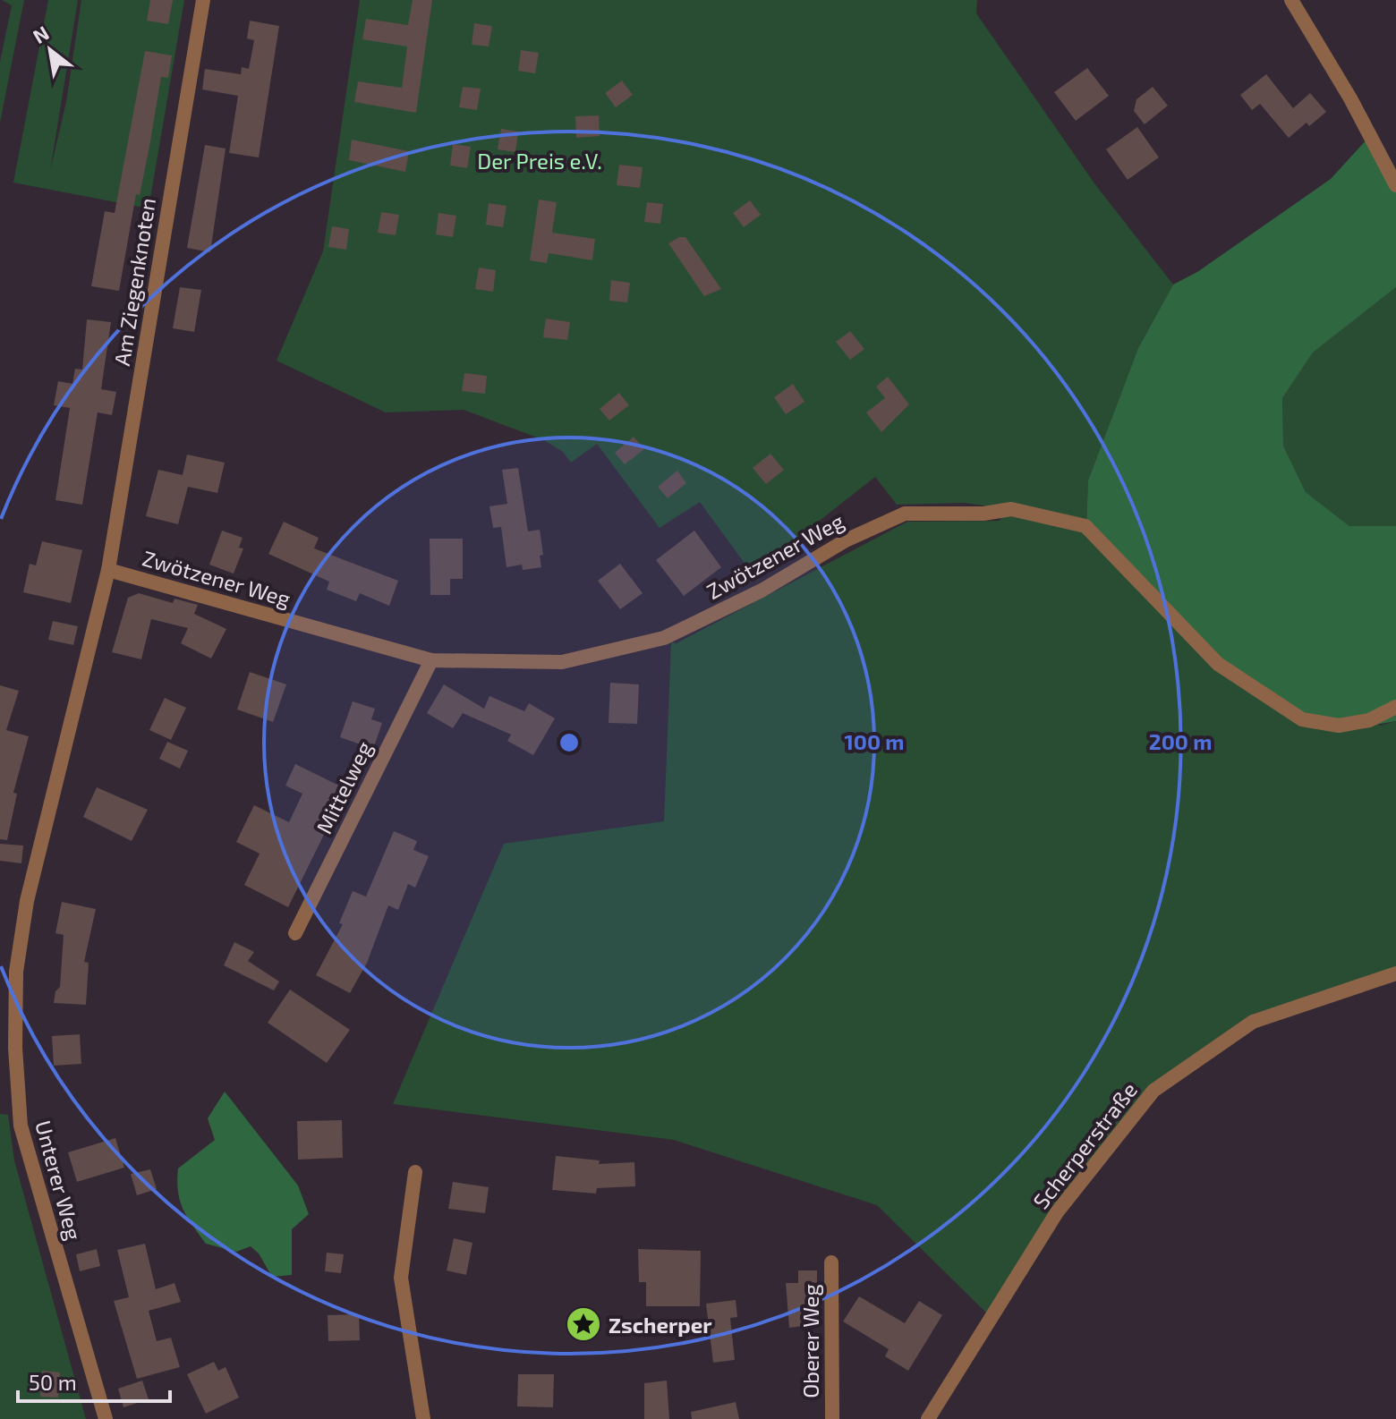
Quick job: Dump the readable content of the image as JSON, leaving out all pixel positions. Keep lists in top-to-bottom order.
{
  "streets": {
    "street": [
      "Am Ziegenknoten",
      "Zwötzener Weg",
      "Mittelweg",
      "Scherperstraße",
      "Unterer Weg",
      "Oberer Weg"
    ]
  },
  "crossings": [
    ["Am Ziegenknoten", "Zwötzener Weg"],
    ["Am Ziegenknoten", "Unterer Weg"],
    ["Zwötzener Weg", "Mittelweg"],
    ["Zwötzener Weg", "Unterer Weg"]
  ],
  "parks": ["Der Preis e.V."],
  "places": {
    "place": ["Zscherper"]
  },
  "scale_bar": "50 m",
  "north": "top left",
  "rings": ["100 m", "200 m"]
}
